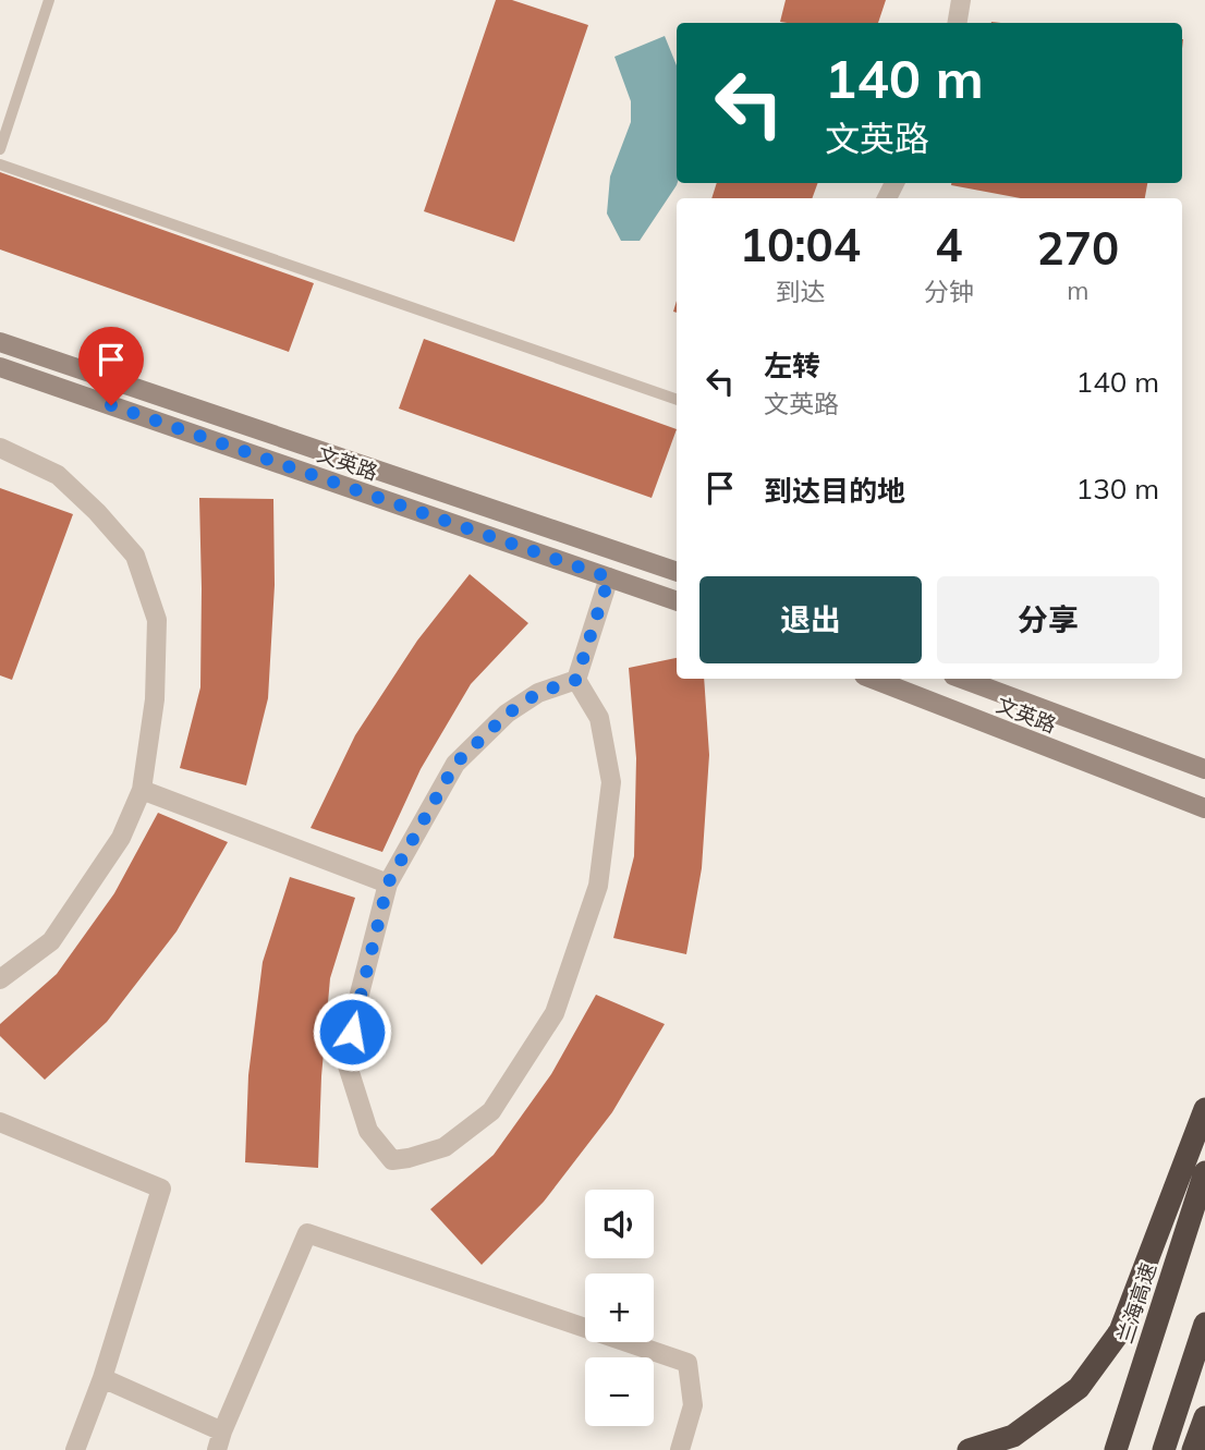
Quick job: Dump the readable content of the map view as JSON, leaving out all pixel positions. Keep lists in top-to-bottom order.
{
  "streets": {
    "highway": ["兰海高速"],
    "main road": ["文英路"]
  },
  "page": {
    "turn": ["140 m", "文英路"],
    "eta": [
      "10:04",
      "到达",
      "4",
      "分钟",
      "270",
      "m"
    ],
    "list": [
      {
        "name": "左转",
        "note": "文英路",
        "value": "140 m"
      },
      {
        "name": "到达目的地",
        "value": "130 m"
      }
    ],
    "buttons": ["退出", "分享"],
    "map_buttons": ["+", "−"]
  }
}
